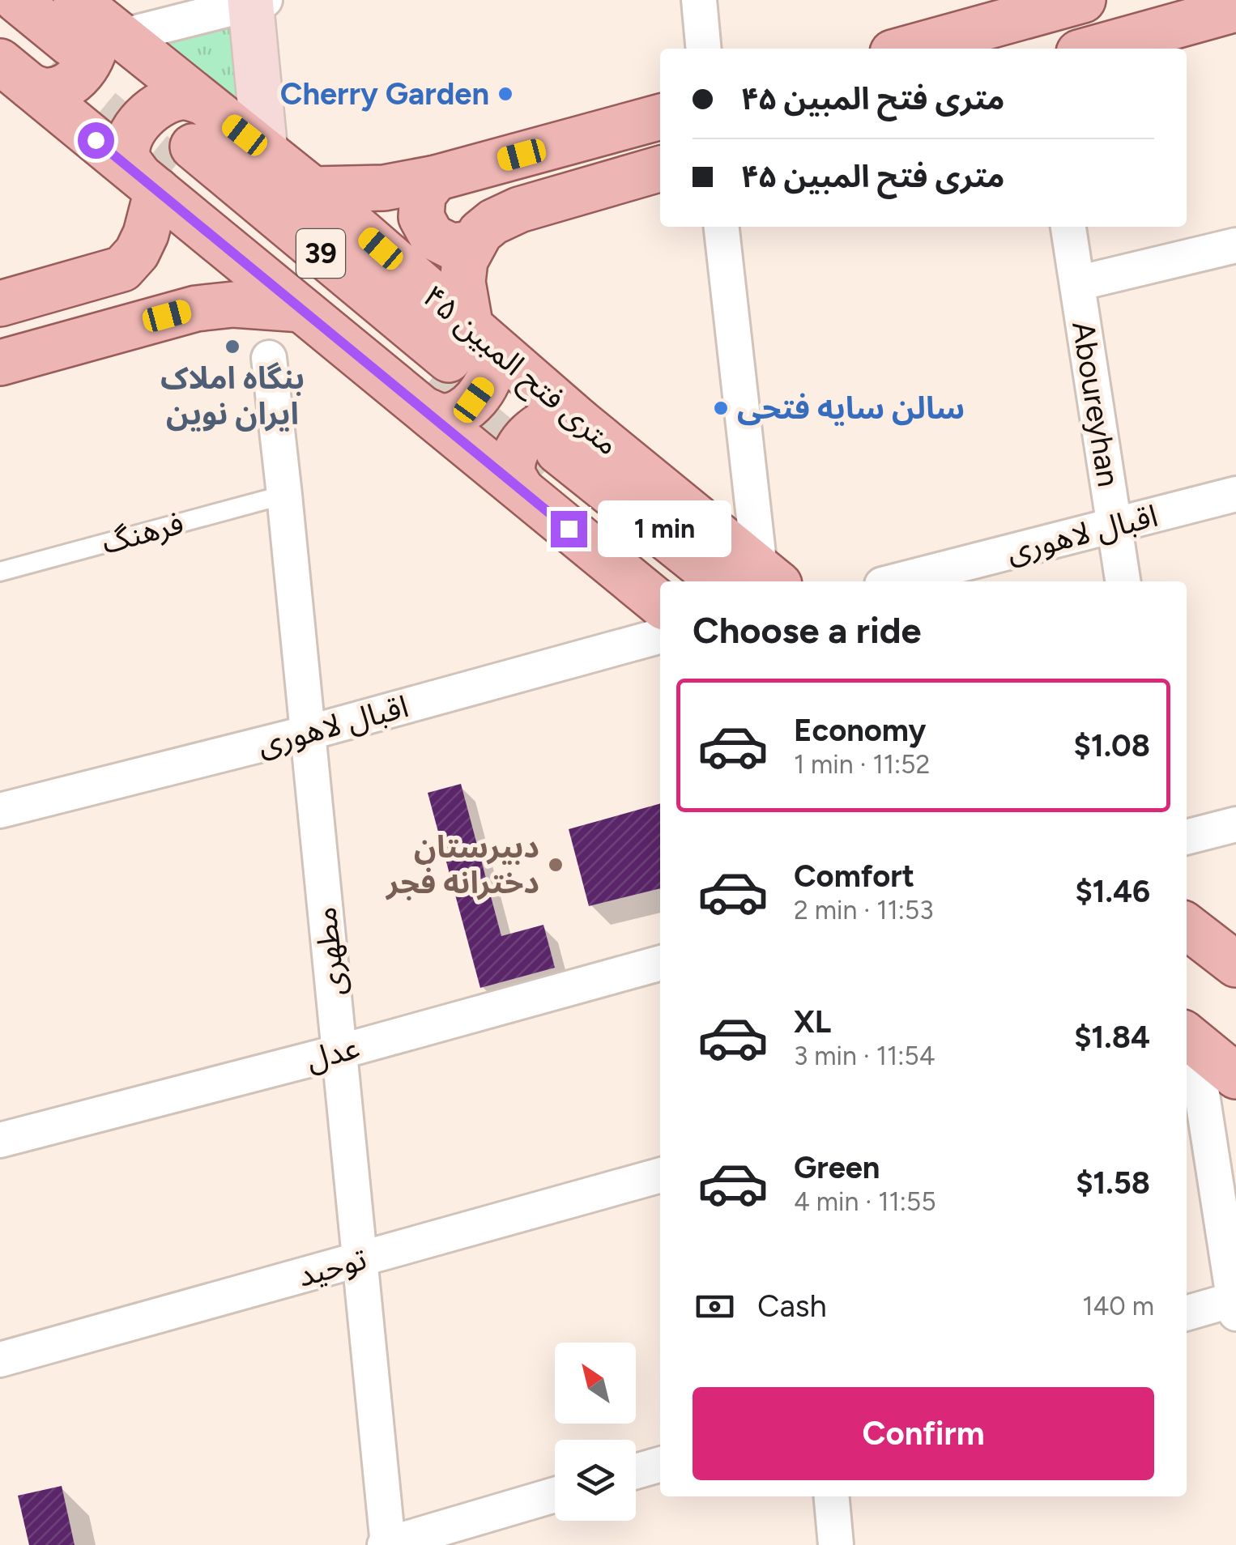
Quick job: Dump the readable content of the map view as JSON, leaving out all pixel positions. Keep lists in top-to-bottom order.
{
  "streets": {
    "main road": ["39", "۴۵ متری فتح المبین"],
    "street": [
      "Aboureyhan",
      "اقبال لاهوری",
      "مطهری",
      "عدل",
      "توحید"
    ],
    "lane": ["فرهنگ"]
  },
  "crossings": [
    ["39", "۴۵ متری فتح المبین"],
    ["Aboureyhan", "اقبال لاهوری"],
    ["فرهنگ", "مطهری"],
    ["اقبال لاهوری", "مطهری"],
    ["مطهری", "عدل"],
    ["مطهری", "توحید"]
  ],
  "places": [
    "Cherry Garden",
    "بنگاه املاک ایران نوین",
    "سالن سایه فتحی",
    "دبیرستان دخترانه فجر"
  ],
  "north": "top left",
  "page": {
    "banner": ["۴۵ متری فتح المبین", "۴۵ متری فتح المبین"],
    "bubble": "1 min",
    "heading": "Choose a ride",
    "list": [
      {
        "name": "Economy",
        "note": "1 min · 11:52",
        "value": "$1.08"
      },
      {
        "name": "Comfort",
        "note": "2 min · 11:53",
        "value": "$1.46"
      },
      {
        "name": "XL",
        "note": "3 min · 11:54",
        "value": "$1.84"
      },
      {
        "name": "Green",
        "note": "4 min · 11:55",
        "value": "$1.58"
      }
    ],
    "pay": ["Cash", "140 m"],
    "buttons": "Confirm"
  }
}
